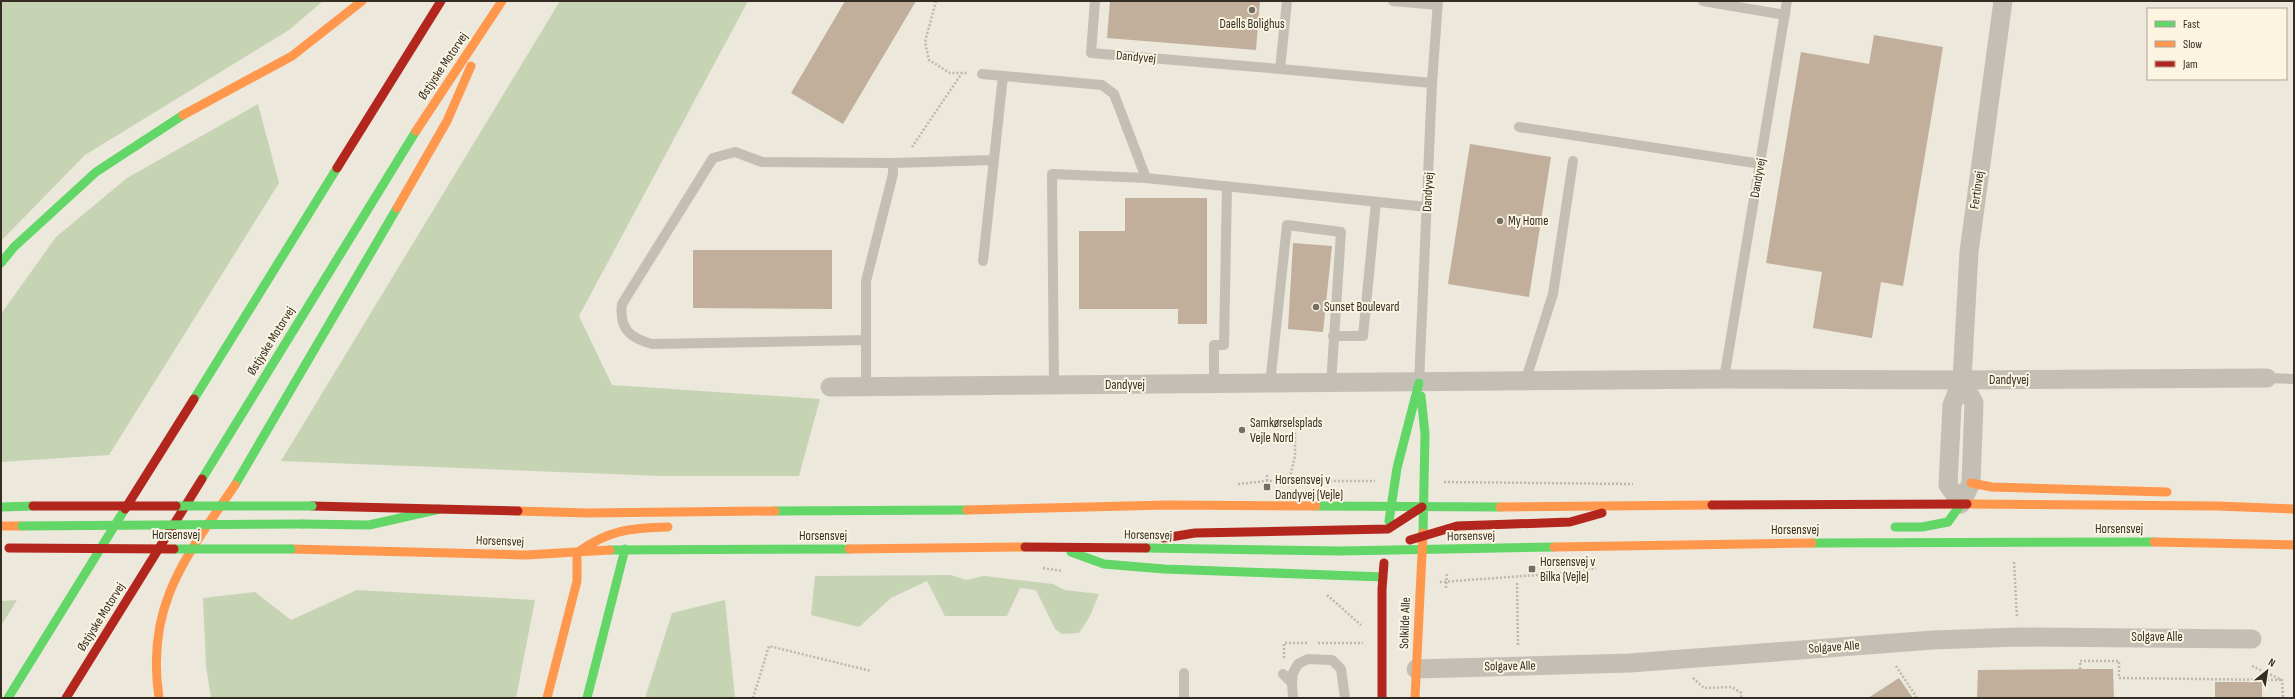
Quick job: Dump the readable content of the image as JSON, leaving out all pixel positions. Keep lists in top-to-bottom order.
{
  "streets": {
    "main road": [
      "Dandyvej",
      "Østjyske Motorvej",
      "Horsensvej",
      "Solkilde Alle"
    ],
    "street": ["Fertinvej", "Solgave Alle"]
  },
  "crossings": [
    ["Dandyvej", "Fertinvej"],
    ["Dandyvej", "Horsensvej"],
    ["Dandyvej", "Solkilde Alle"],
    ["Fertinvej", "Horsensvej"],
    ["Horsensvej", "Solkilde Alle"],
    ["Solkilde Alle", "Solgave Alle"]
  ],
  "places": {
    "other": [
      "Daells Bolighus",
      "My Home",
      "Sunset Boulevard",
      "Samkørselsplads Vejle Nord"
    ],
    "transit": ["Horsensvej v Dandyvej (Vejle)", "Horsensvej v Bilka (Vejle)"]
  },
  "legend": ["Fast", "Slow", "Jam"],
  "north": "top right"
}
